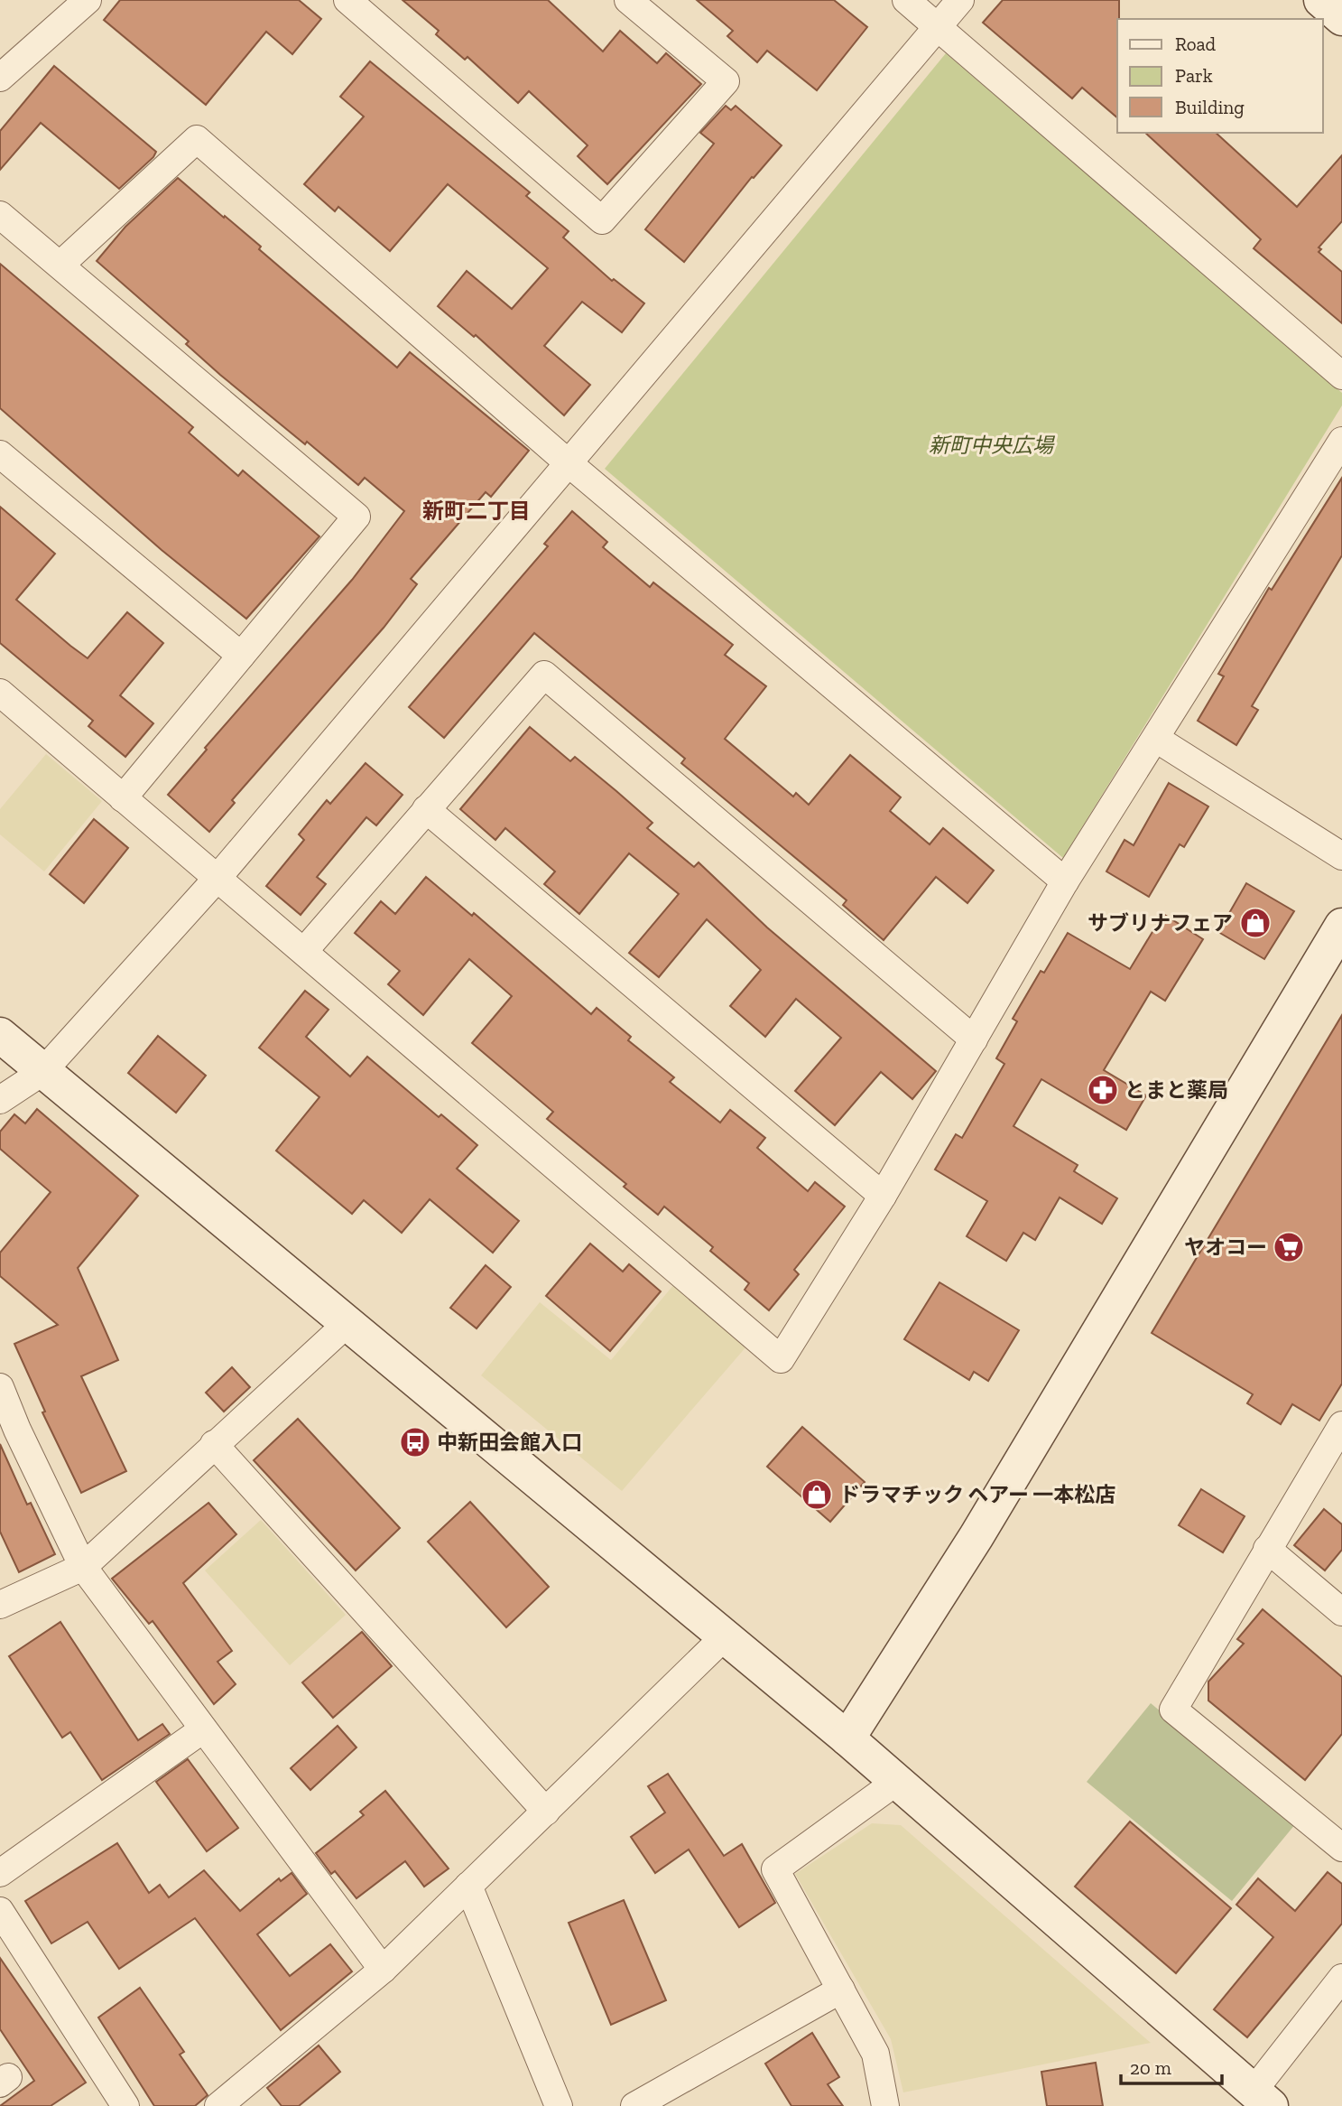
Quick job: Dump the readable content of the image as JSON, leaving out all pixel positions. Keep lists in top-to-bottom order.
{
  "districts": ["新町二丁目"],
  "parks": ["新町中央広場"],
  "places": {
    "shop": ["サブリナフェア", "ドラマチック ヘアー 一本松店"],
    "pharmacy": ["とまと薬局"],
    "supermarket": ["ヤオコー"],
    "bus stop": ["中新田会館入口"]
  },
  "legend": ["Road", "Park", "Building"],
  "scale_bar": "20 m"
}
